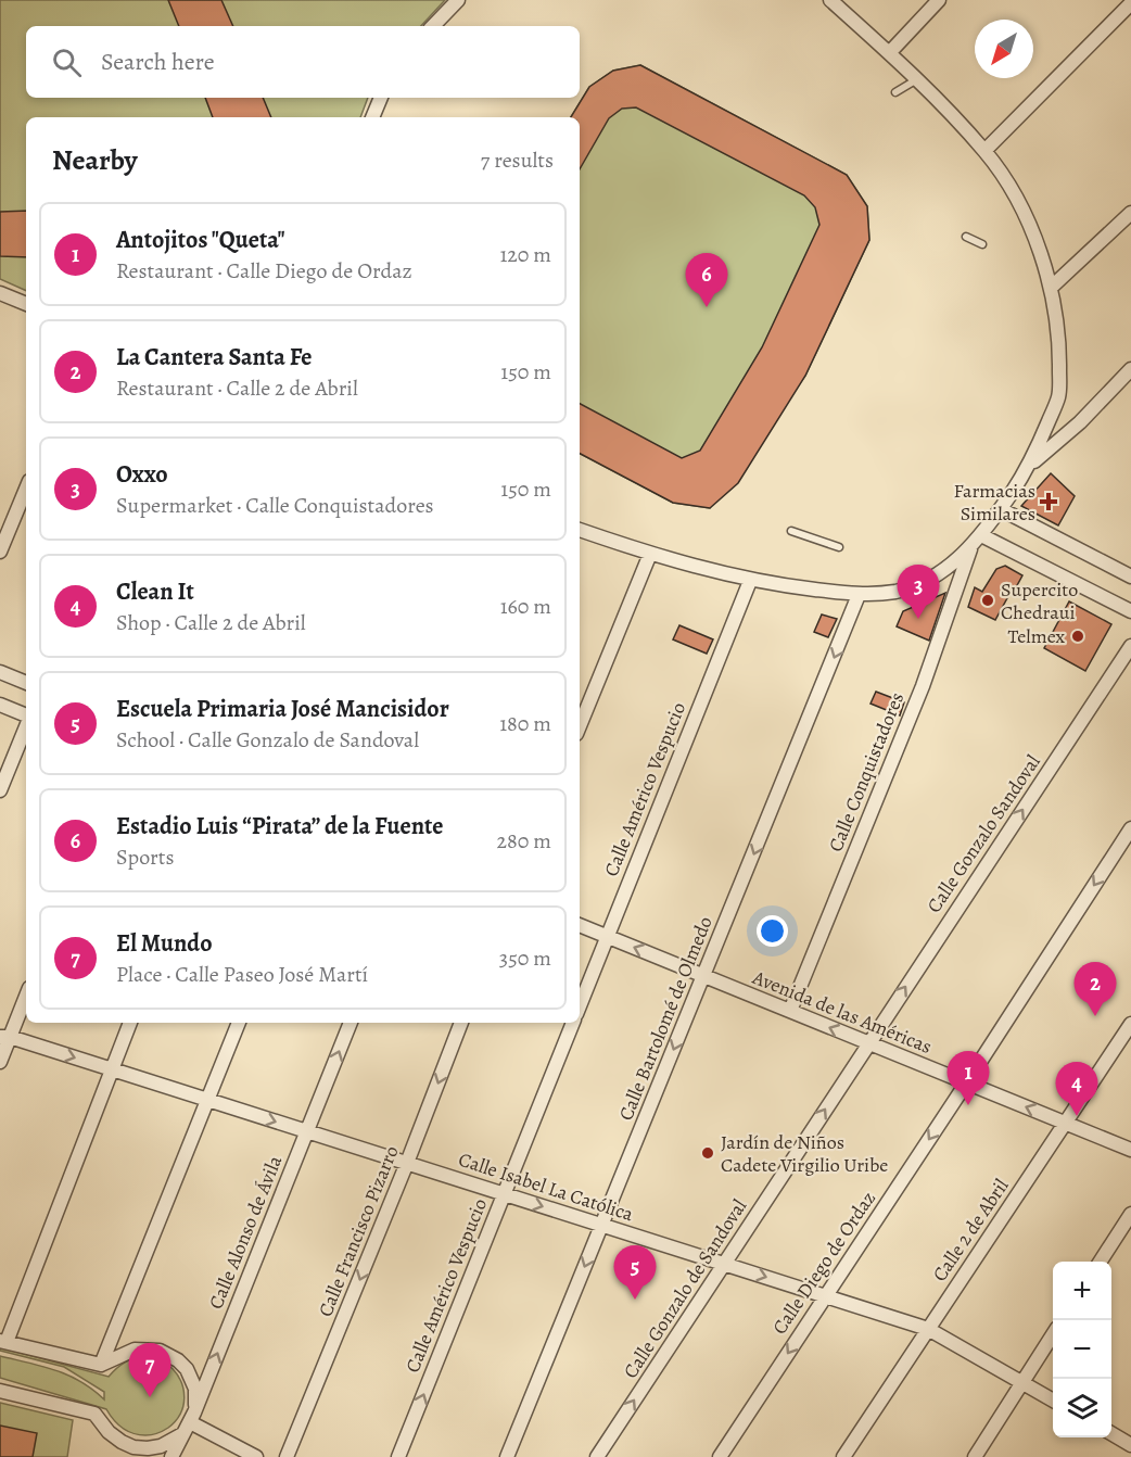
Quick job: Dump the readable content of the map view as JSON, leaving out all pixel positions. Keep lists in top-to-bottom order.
{
  "streets": {
    "street": [
      "Calle Conquistadores",
      "Calle Américo Vespucio",
      "Calle Gonzalo Sandoval",
      "Avenida de las Américas",
      "Calle Bartolomé de Olmedo",
      "Calle Isabel La Católica",
      "Calle 2 de Abril",
      "Calle Francisco Pizarro",
      "Calle Alonso de Ávila",
      "Calle Diego de Ordaz",
      "Calle Gonzalo de Sandoval"
    ]
  },
  "crossings": [
    ["Calle Conquistadores", "Avenida de las Américas"],
    ["Calle Américo Vespucio", "Avenida de las Américas"],
    ["Calle Américo Vespucio", "Calle Isabel La Católica"],
    ["Calle Gonzalo Sandoval", "Avenida de las Américas"],
    ["Calle Gonzalo Sandoval", "Calle Gonzalo de Sandoval"],
    ["Avenida de las Américas", "Calle Bartolomé de Olmedo"],
    ["Avenida de las Américas", "Calle 2 de Abril"],
    ["Avenida de las Américas", "Calle Diego de Ordaz"],
    ["Avenida de las Américas", "Calle Gonzalo de Sandoval"],
    ["Calle Bartolomé de Olmedo", "Calle Isabel La Católica"],
    ["Calle Isabel La Católica", "Calle 2 de Abril"],
    ["Calle Isabel La Católica", "Calle Francisco Pizarro"],
    ["Calle Isabel La Católica", "Calle Alonso de Ávila"],
    ["Calle Isabel La Católica", "Calle Diego de Ordaz"],
    ["Calle Isabel La Católica", "Calle Gonzalo de Sandoval"]
  ],
  "one_way": [
    "Calle Gonzalo Sandoval",
    "Avenida de las Américas",
    "Calle Bartolomé de Olmedo",
    "Calle Isabel La Católica",
    "Calle Francisco Pizarro",
    "Calle Diego de Ordaz",
    "Calle Gonzalo de Sandoval"
  ],
  "places": {
    "health": ["Farmacias Similares"],
    "other": ["Supercito Chedraui", "Telmex", "Jardín de Niños Cadete Virgilio Uribe"]
  },
  "north": "bottom left",
  "page": {
    "search": "Search here",
    "heading": ["Nearby", "7 results"],
    "list": [
      {
        "mark": "1",
        "name": "Antojitos \"Queta\"",
        "note": "Restaurant · Calle Diego de Ordaz",
        "value": "120 m"
      },
      {
        "mark": "2",
        "name": "La Cantera Santa Fe",
        "note": "Restaurant · Calle 2 de Abril",
        "value": "150 m"
      },
      {
        "mark": "3",
        "name": "Oxxo",
        "note": "Supermarket · Calle Conquistadores",
        "value": "150 m"
      },
      {
        "mark": "4",
        "name": "Clean It",
        "note": "Shop · Calle 2 de Abril",
        "value": "160 m"
      },
      {
        "mark": "5",
        "name": "Escuela Primaria José Mancisidor",
        "note": "School · Calle Gonzalo de Sandoval",
        "value": "180 m"
      },
      {
        "mark": "6",
        "name": "Estadio Luis “Pirata” de la Fuente",
        "note": "Sports",
        "value": "280 m"
      },
      {
        "mark": "7",
        "name": "El Mundo",
        "note": "Place · Calle Paseo José Martí",
        "value": "350 m"
      }
    ],
    "pins": [
      "6",
      "3",
      "2",
      "1",
      "4",
      "5",
      "7"
    ],
    "map_buttons": ["+", "−"]
  }
}
